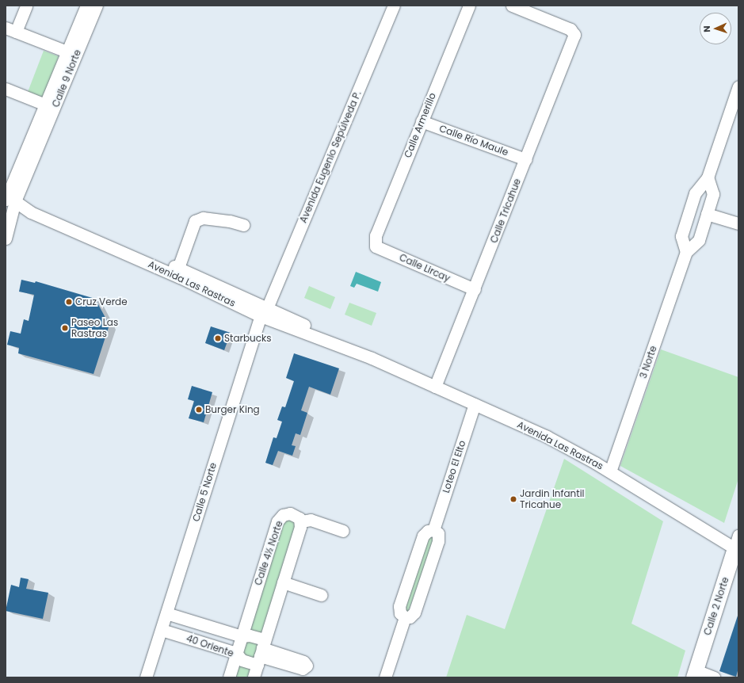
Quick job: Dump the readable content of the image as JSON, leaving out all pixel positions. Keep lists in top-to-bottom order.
{
  "streets": {
    "main road": ["Calle 2 Norte"],
    "street": [
      "Calle 9 Norte",
      "Calle Armerillo",
      "Calle Río Maule",
      "Avenida Eugenio Sepúlveda P.",
      "Calle Tricahue",
      "Calle Lircay",
      "Avenida Las Rastras",
      "3 Norte",
      "Loteo El Elto",
      "Calle 5 Norte",
      "Calle 4½ Norte",
      "40 Oriente"
    ]
  },
  "crossings": [
    ["Calle 9 Norte", "Avenida Las Rastras"],
    ["Calle Armerillo", "Calle Río Maule"],
    ["Calle Armerillo", "Calle Lircay"],
    ["Calle Río Maule", "Calle Tricahue"],
    ["Avenida Eugenio Sepúlveda P.", "Avenida Las Rastras"],
    ["Avenida Eugenio Sepúlveda P.", "Calle 5 Norte"],
    ["Calle Tricahue", "Calle Lircay"],
    ["Calle Tricahue", "Avenida Las Rastras"],
    ["Avenida Las Rastras", "3 Norte"],
    ["Avenida Las Rastras", "Loteo El Elto"],
    ["Avenida Las Rastras", "Calle 5 Norte"],
    ["Avenida Las Rastras", "Calle 2 Norte"],
    ["Calle 5 Norte", "40 Oriente"],
    ["Calle 4½ Norte", "40 Oriente"]
  ],
  "places": [
    "Cruz Verde",
    "Paseo Las Rastras",
    "Starbucks",
    "Burger King",
    "Jardin Infantil Tricahue"
  ],
  "north": "left"
}
